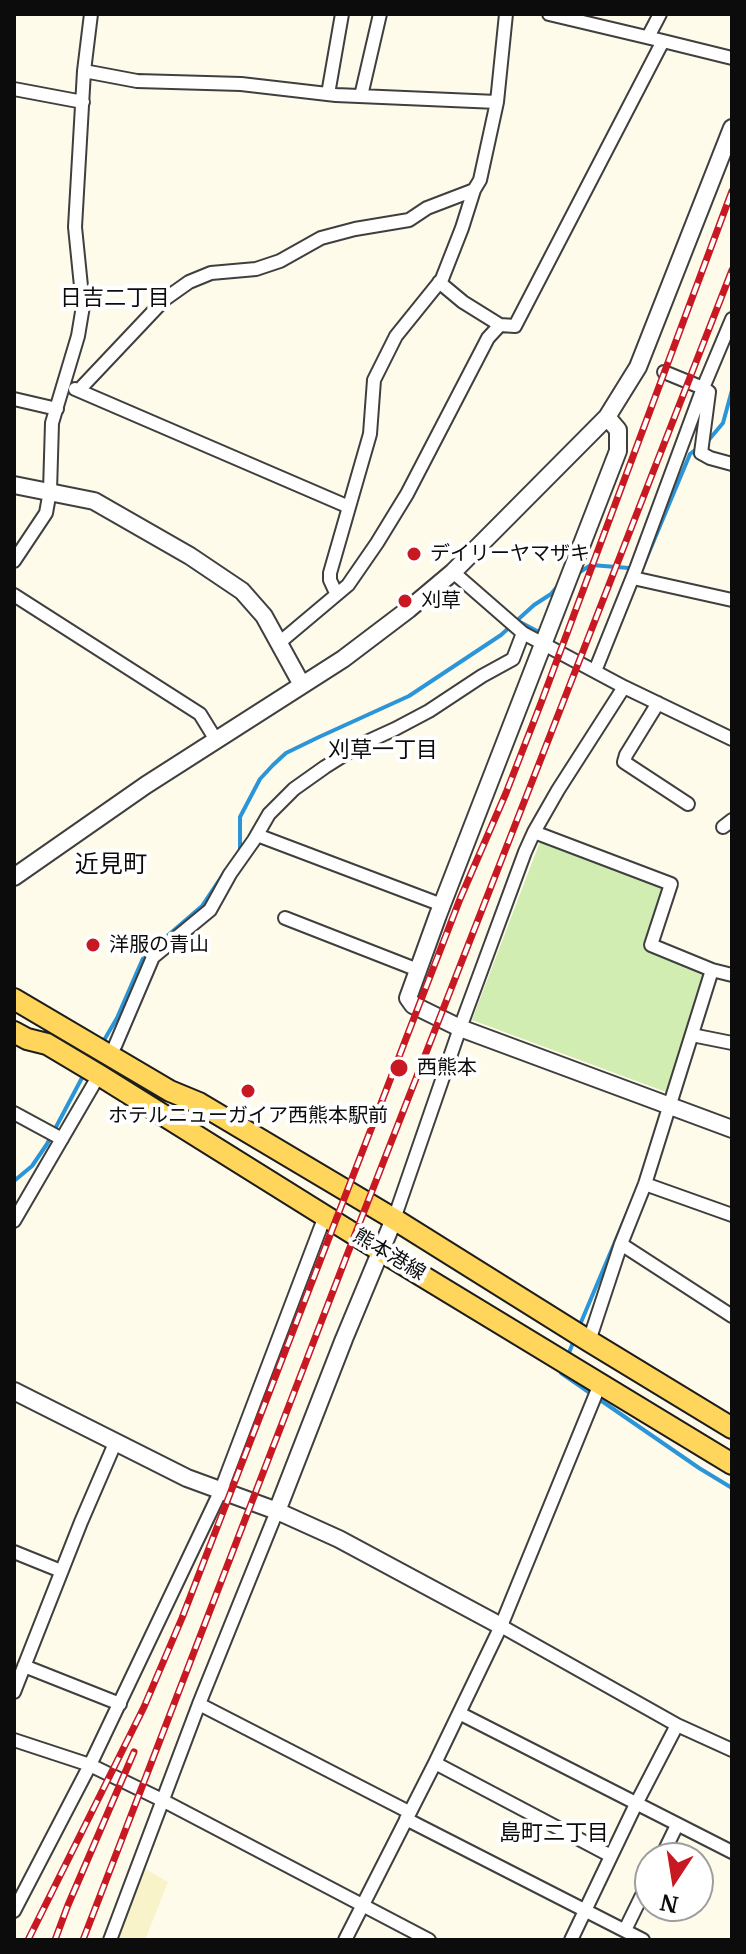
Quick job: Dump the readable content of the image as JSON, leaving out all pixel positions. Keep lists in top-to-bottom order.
{
  "streets": {
    "main road": ["熊本港線"]
  },
  "districts": [
    "日吉二丁目",
    "刈草一丁目",
    "近見町",
    "島町二丁目"
  ],
  "places": [
    "デイリーヤマザキ",
    "刈草",
    "洋服の青山",
    "西熊本",
    "ホテルニューガイア西熊本駅前"
  ],
  "north": "bottom"
}
